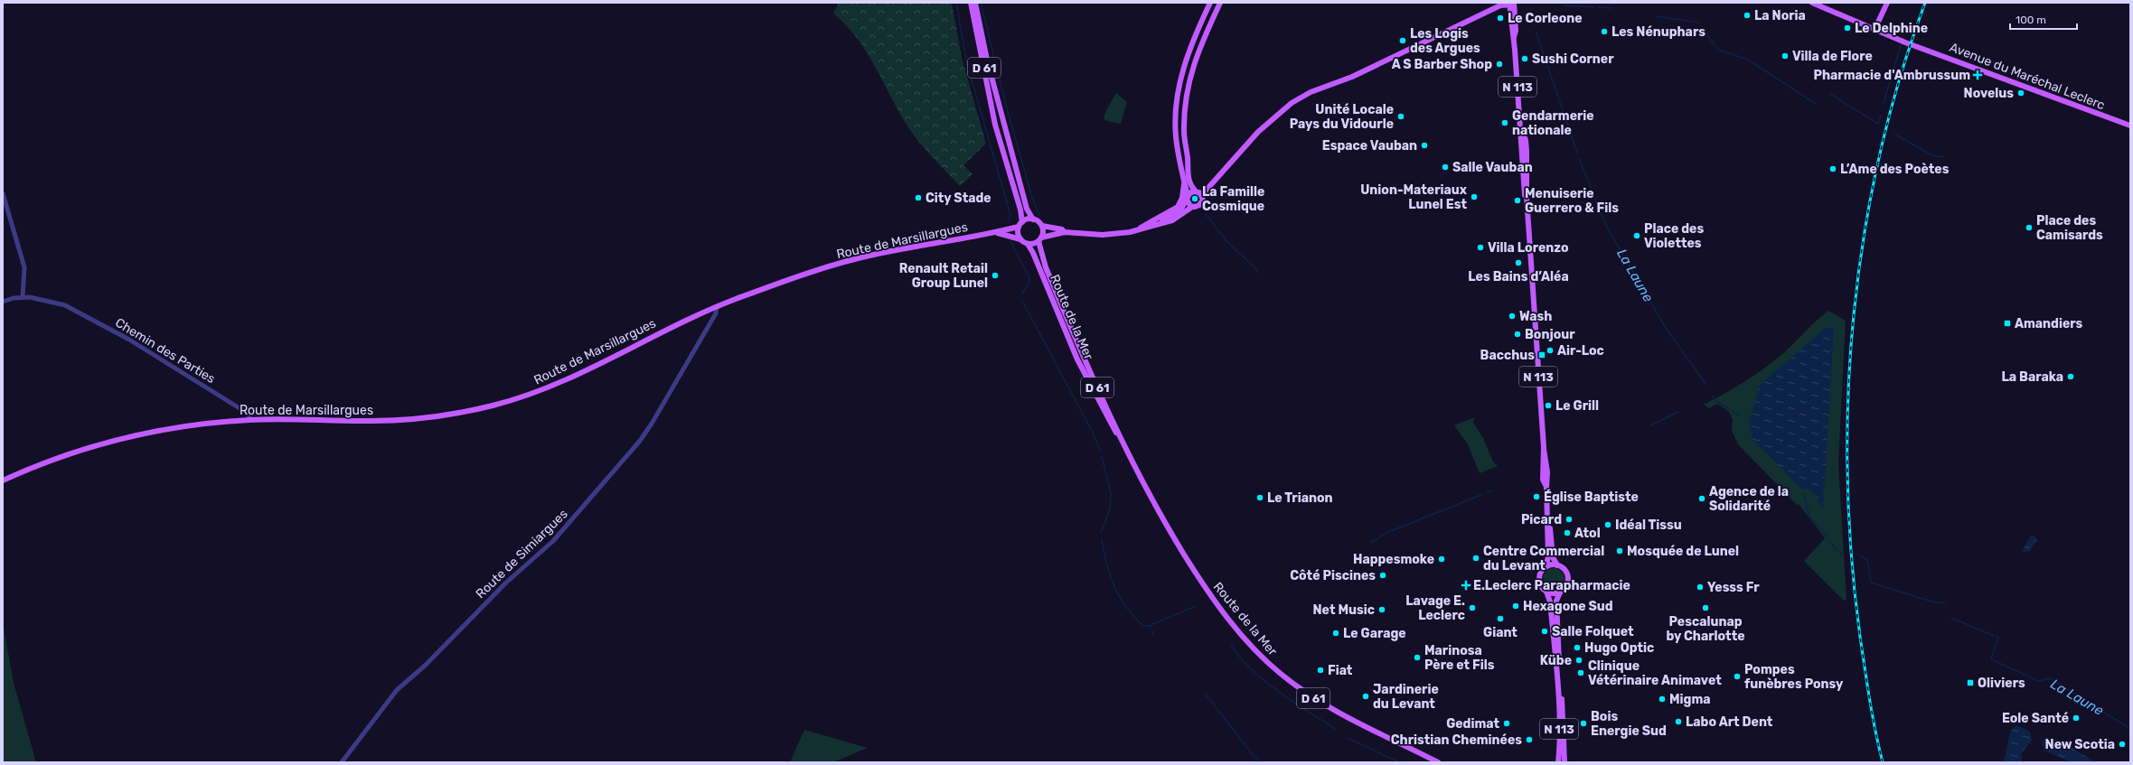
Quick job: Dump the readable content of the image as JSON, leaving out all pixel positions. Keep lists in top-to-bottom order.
{
  "streets": {
    "main road": [
      "D 61",
      "Avenue du Maréchal Leclerc",
      "N 113",
      "Route de Marsillargues",
      "Route de la Mer"
    ],
    "street": ["Chemin des Parties", "Route de Simiargues"]
  },
  "crossings": [
    ["D 61", "Route de Marsillargues"],
    ["D 61", "Route de la Mer"],
    ["Route de Marsillargues", "Route de la Mer"],
    ["Route de Marsillargues", "Chemin des Parties"],
    ["Route de Marsillargues", "Route de Simiargues"]
  ],
  "water": ["La Laune"],
  "places": {
    "other": [
      "La Noria",
      "Le Corleone",
      "Le Delphine",
      "Les Nénuphars",
      "Les Logis des Argues",
      "Villa de Flore",
      "Sushi Corner",
      "A S Barber Shop",
      "Novelus",
      "Unité Locale Pays du Vidourle",
      "Gendarmerie nationale",
      "Espace Vauban",
      "Salle Vauban",
      "L’Ame des Poètes",
      "Union-Materiaux Lunel Est",
      "City Stade",
      "La Famille Cosmique",
      "Menuiserie Guerrero & Fils",
      "Place des Camisards",
      "Place des Violettes",
      "Villa Lorenzo",
      "Les Bains d’Aléa",
      "Renault Retail Group Lunel",
      "Wash",
      "Bonjour",
      "Air-Loc",
      "La Baraka",
      "Le Grill",
      "Église Baptiste",
      "Le Trianon",
      "Agence de la Solidarité",
      "Picard",
      "Idéal Tissu",
      "Atol",
      "Mosquée de Lunel",
      "Centre Commercial du Levant",
      "Happesmoke",
      "Côté Piscines",
      "Yesss Fr",
      "Hexagone Sud",
      "Lavage E. Leclerc",
      "Pescalunap by Charlotte",
      "Net Music",
      "Giant",
      "Salle Folquet",
      "Le Garage",
      "Hugo Optic",
      "Marinosa Père et Fils",
      "Kübe",
      "Fiat",
      "Clinique Vétérinaire Animavet",
      "Pompes funèbres Ponsy",
      "Jardinerie du Levant",
      "Migma",
      "Eole Santé",
      "Labo Art Dent",
      "Gedimat",
      "Bois Energie Sud",
      "Christian Cheminées",
      "New Scotia"
    ],
    "health": ["Pharmacie d'Ambrussum", "E.Leclerc Parapharmacie"],
    "transit": ["Amandiers", "Bacchus", "Oliviers"]
  },
  "scale_bar": "100 m"
}
